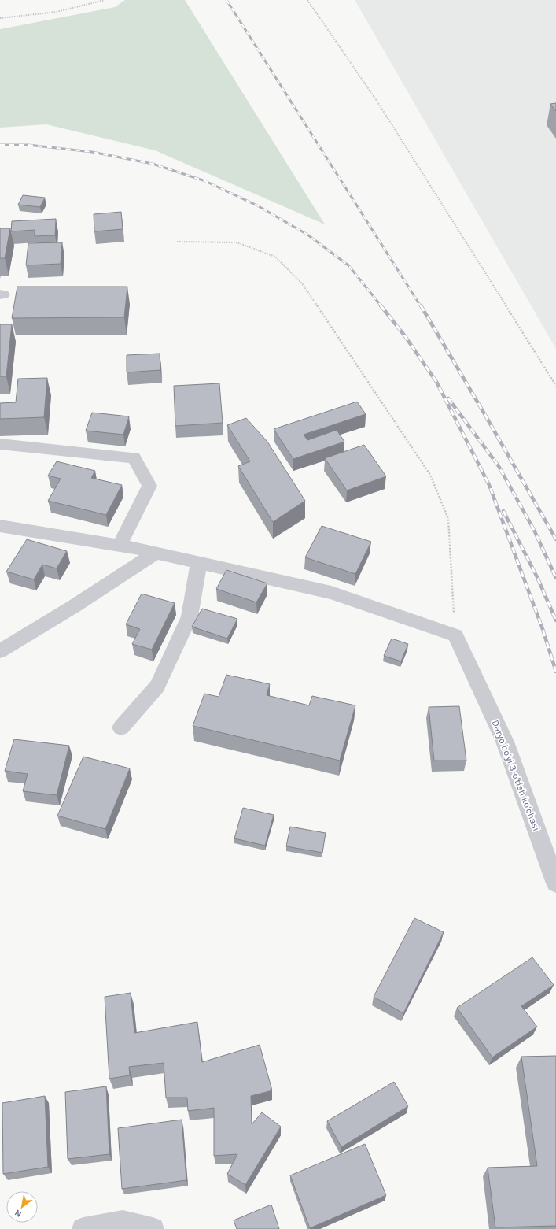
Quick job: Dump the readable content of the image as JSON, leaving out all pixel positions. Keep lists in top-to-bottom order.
{
  "streets": {
    "street": ["Daryo bo'yi 3-o'tish ko'chasi"]
  },
  "north": "bottom left"
}
